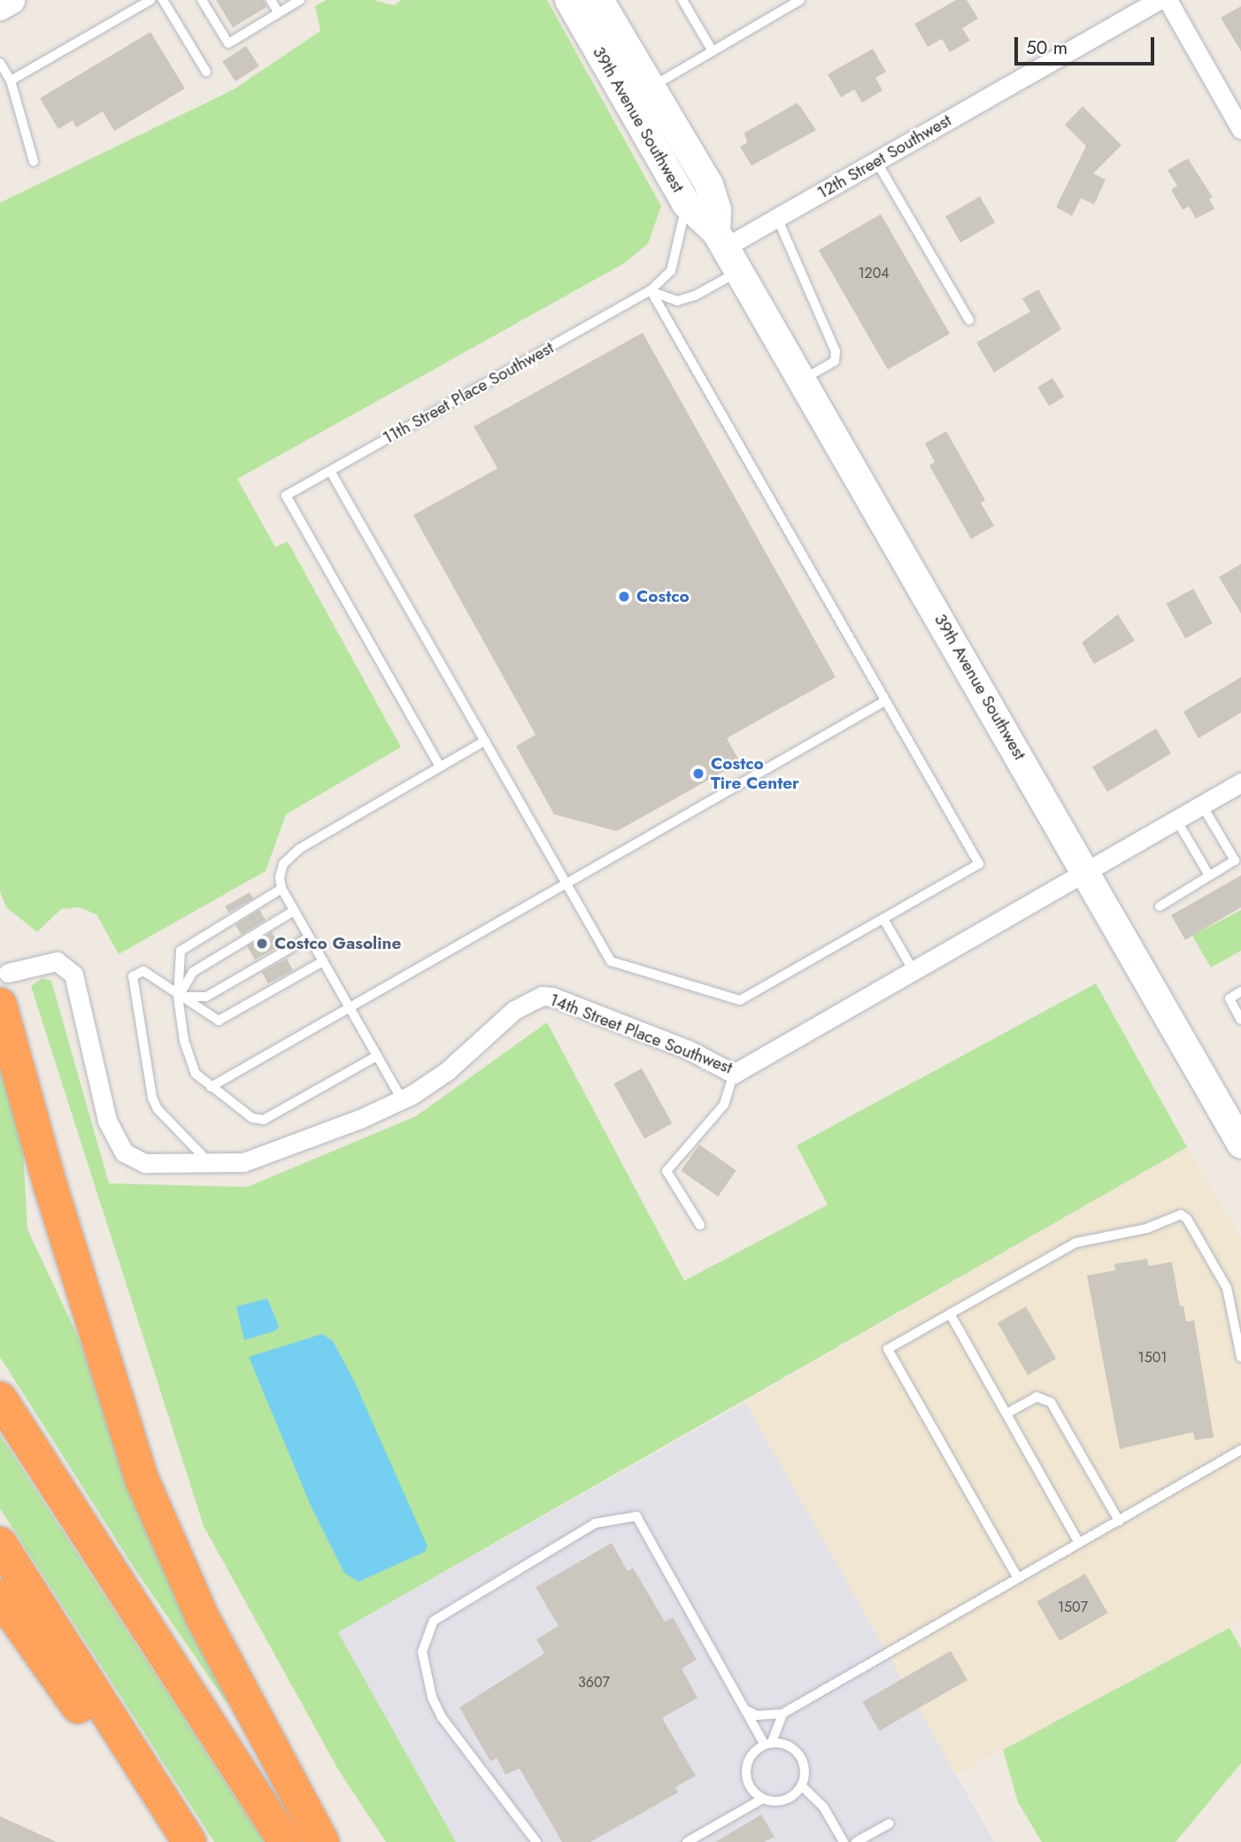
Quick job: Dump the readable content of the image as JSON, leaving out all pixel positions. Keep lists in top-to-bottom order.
{
  "streets": {
    "main road": ["39th Avenue Southwest"],
    "street": ["12th Street Southwest", "14th Street Place Southwest"],
    "lane": ["11th Street Place Southwest"]
  },
  "crossings": [
    ["39th Avenue Southwest", "12th Street Southwest"],
    ["39th Avenue Southwest", "11th Street Place Southwest"],
    ["39th Avenue Southwest", "14th Street Place Southwest"]
  ],
  "places": ["Costco", "Costco Tire Center", "Costco Gasoline"],
  "house_numbers": [
    "1204",
    "1501",
    "1507",
    "3607"
  ],
  "scale_bar": "50 m"
}
